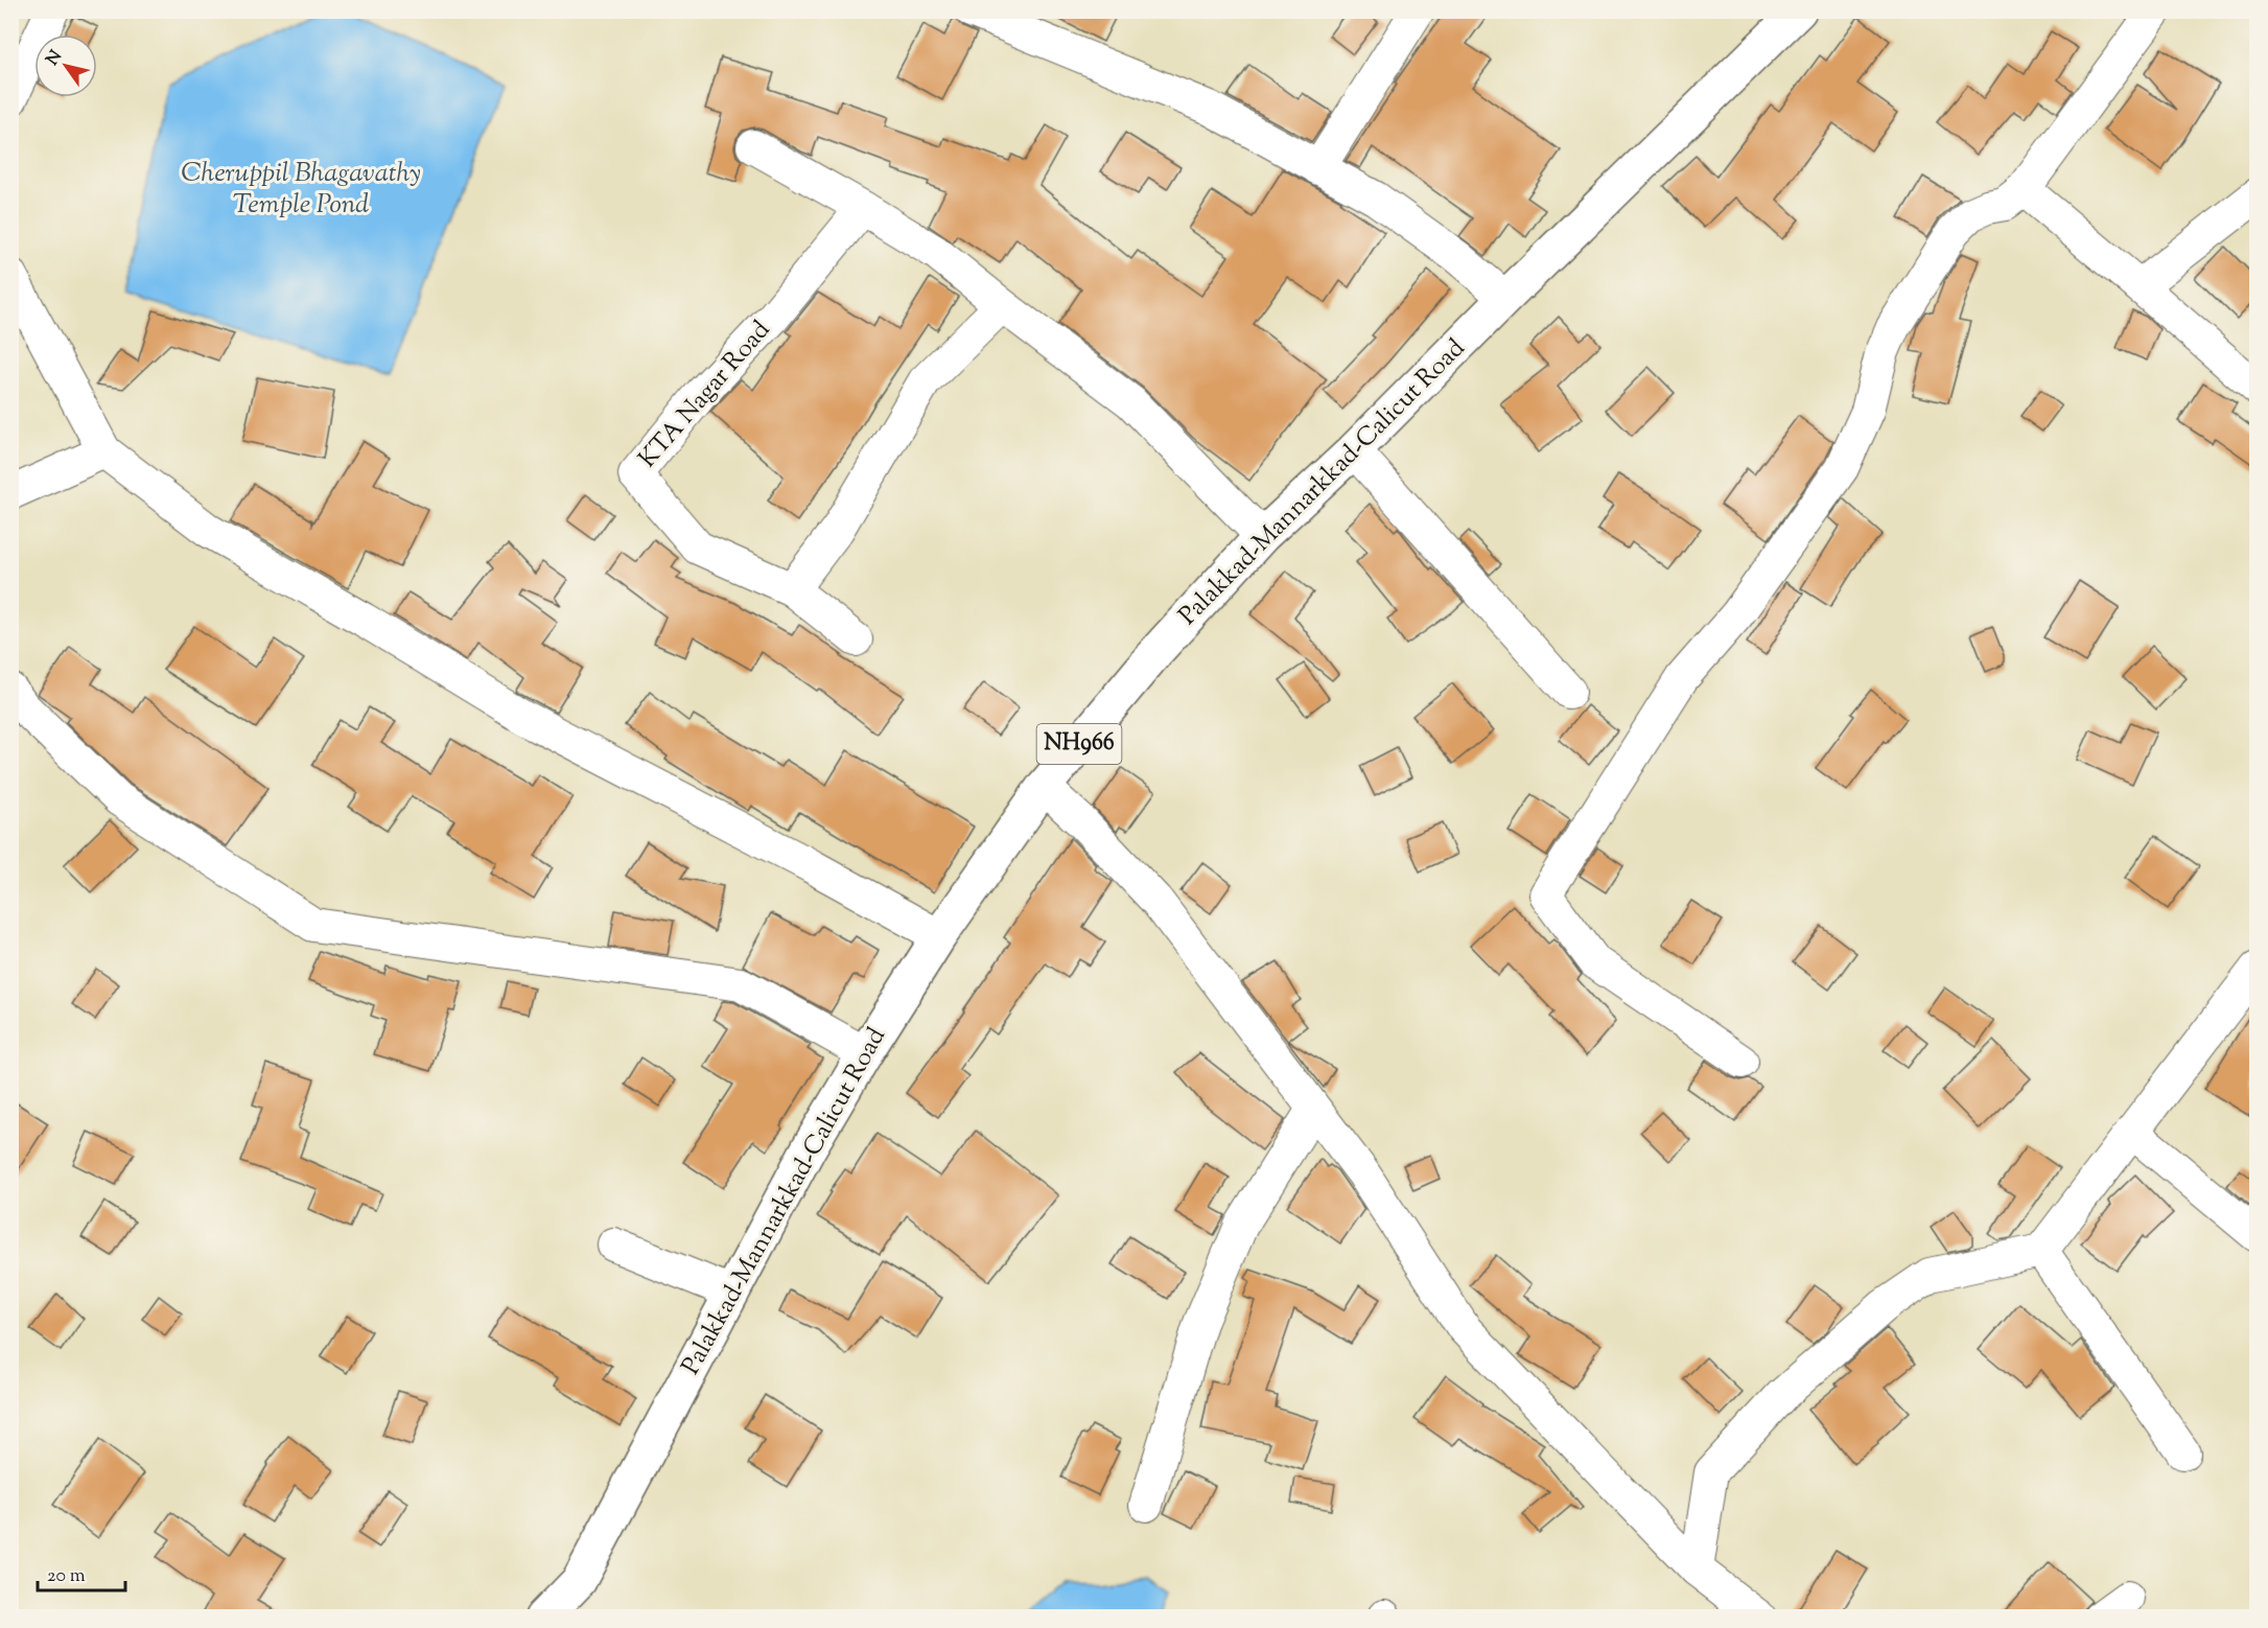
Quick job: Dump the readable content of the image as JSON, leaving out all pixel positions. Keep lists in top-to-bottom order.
{
  "streets": {
    "highway": ["Palakkad-Mannarkkad-Calicut Road", "NH966"],
    "street": ["KTA Nagar Road"]
  },
  "water": ["Cheruppil Bhagavathy Temple Pond"],
  "scale_bar": "20 m",
  "north": "top left"
}
